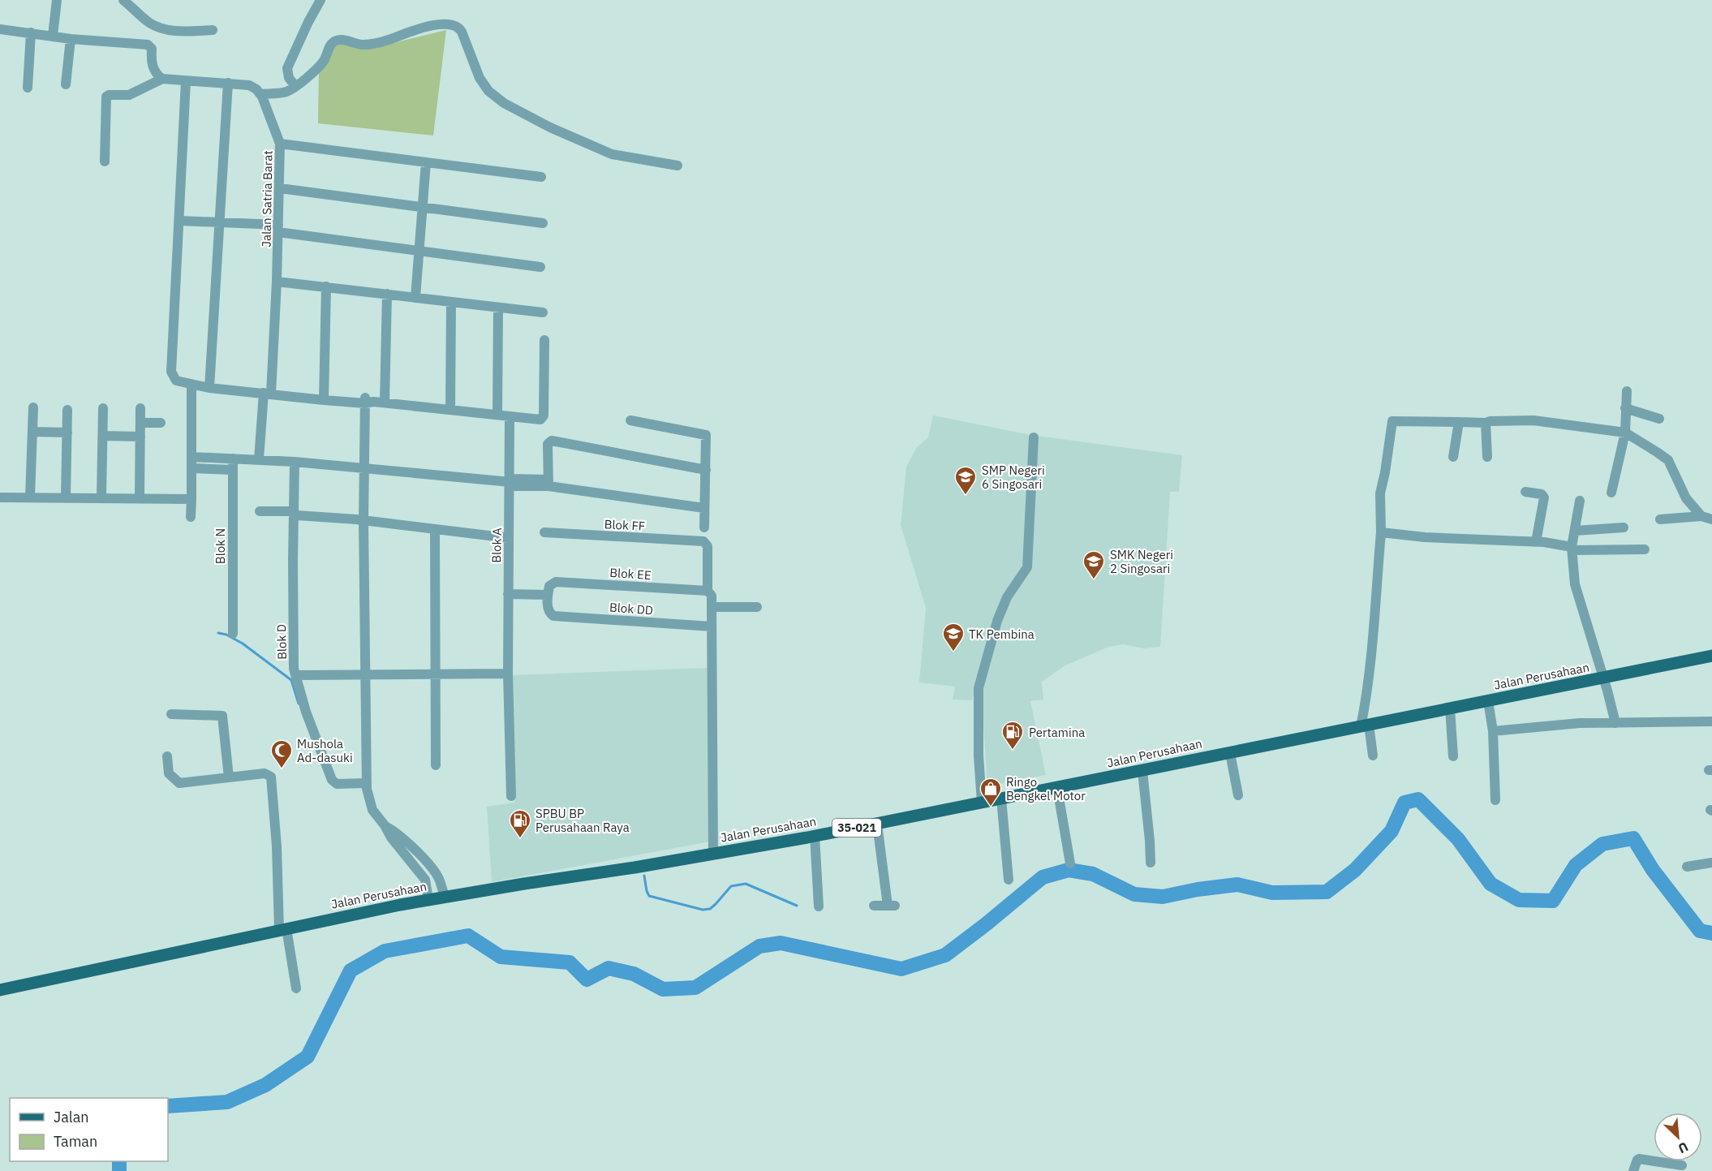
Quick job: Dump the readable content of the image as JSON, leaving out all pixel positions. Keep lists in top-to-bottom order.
{
  "streets": {
    "main road": ["Jalan Perusahaan", "35-021"],
    "street": [
      "Jalan Satria Barat",
      "Blok FF",
      "Blok A",
      "Blok N",
      "Blok EE",
      "Blok DD",
      "Blok D"
    ]
  },
  "crossings": [
    ["Blok FF", "Blok EE"],
    ["Blok EE", "Blok DD"]
  ],
  "places": {
    "school or university": ["SMP Negeri 6 Singosari", "SMK Negeri 2 Singosari", "TK Pembina"],
    "fuel station": ["Pertamina", "SPBU BP Perusahaan Raya"],
    "mosque": ["Mushola Ad-dasuki"],
    "shop": ["Ringo Bengkel Motor"]
  },
  "legend": ["Jalan", "Taman"],
  "north": "bottom right"
}
